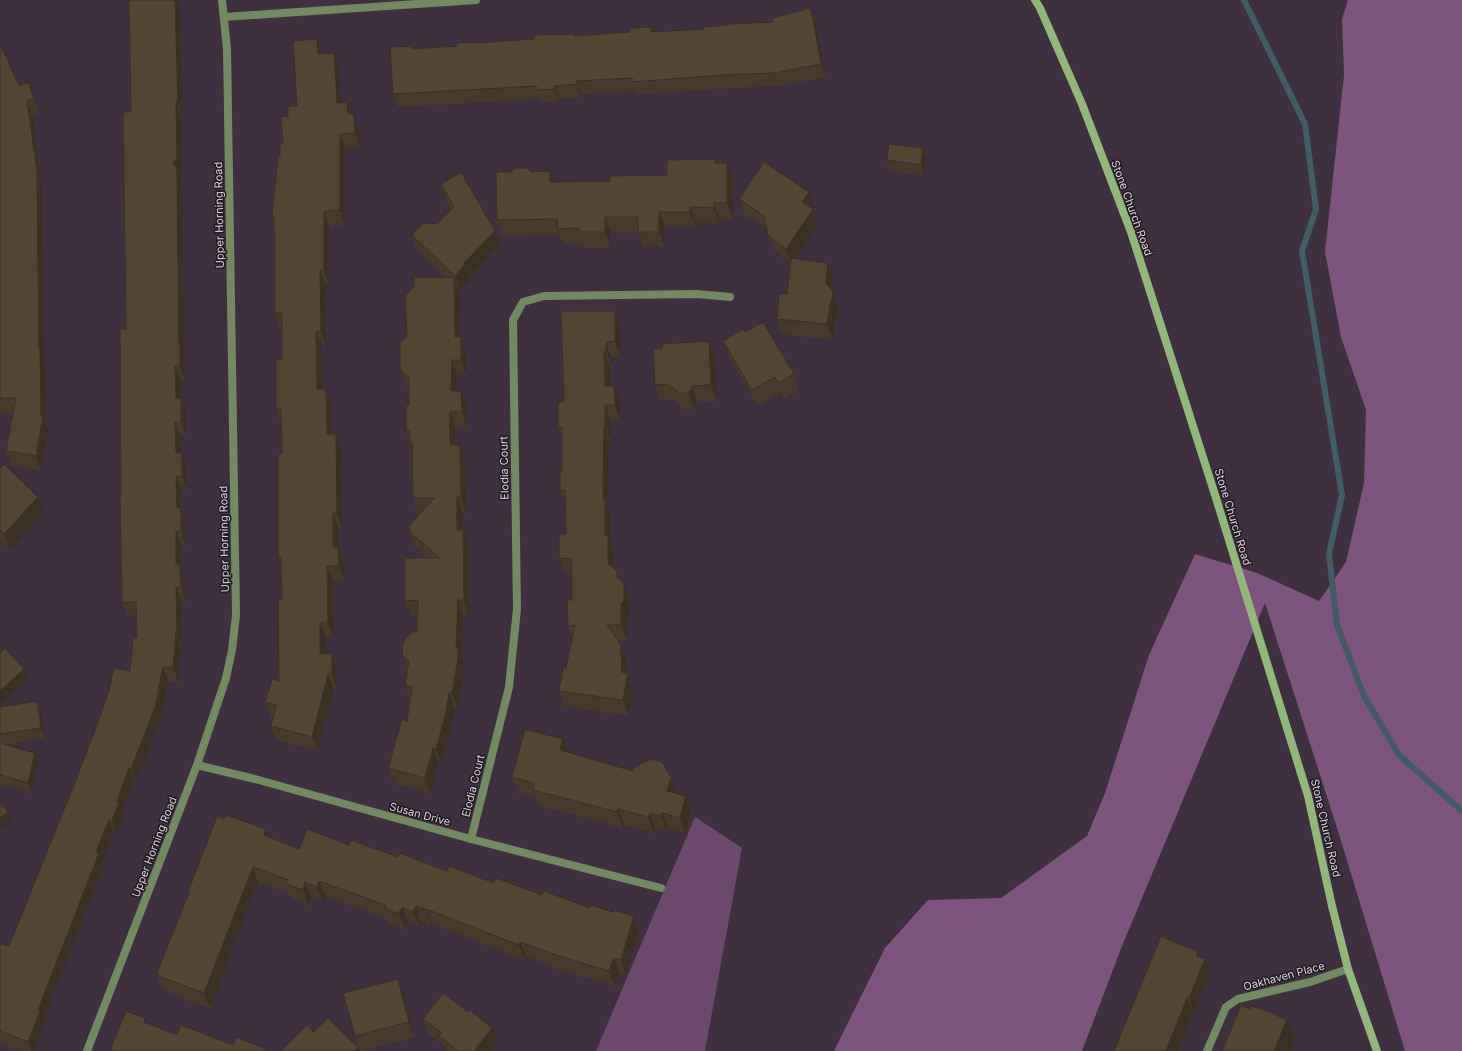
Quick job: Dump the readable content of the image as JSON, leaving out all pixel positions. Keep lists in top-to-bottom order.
{
  "streets": {
    "main road": ["Stone Church Road"],
    "street": [
      "Upper Horning Road",
      "Elodia Court",
      "Susan Drive",
      "Oakhaven Place"
    ]
  },
  "crossings": [
    ["Stone Church Road", "Oakhaven Place"],
    ["Upper Horning Road", "Susan Drive"],
    ["Elodia Court", "Susan Drive"]
  ]
}
